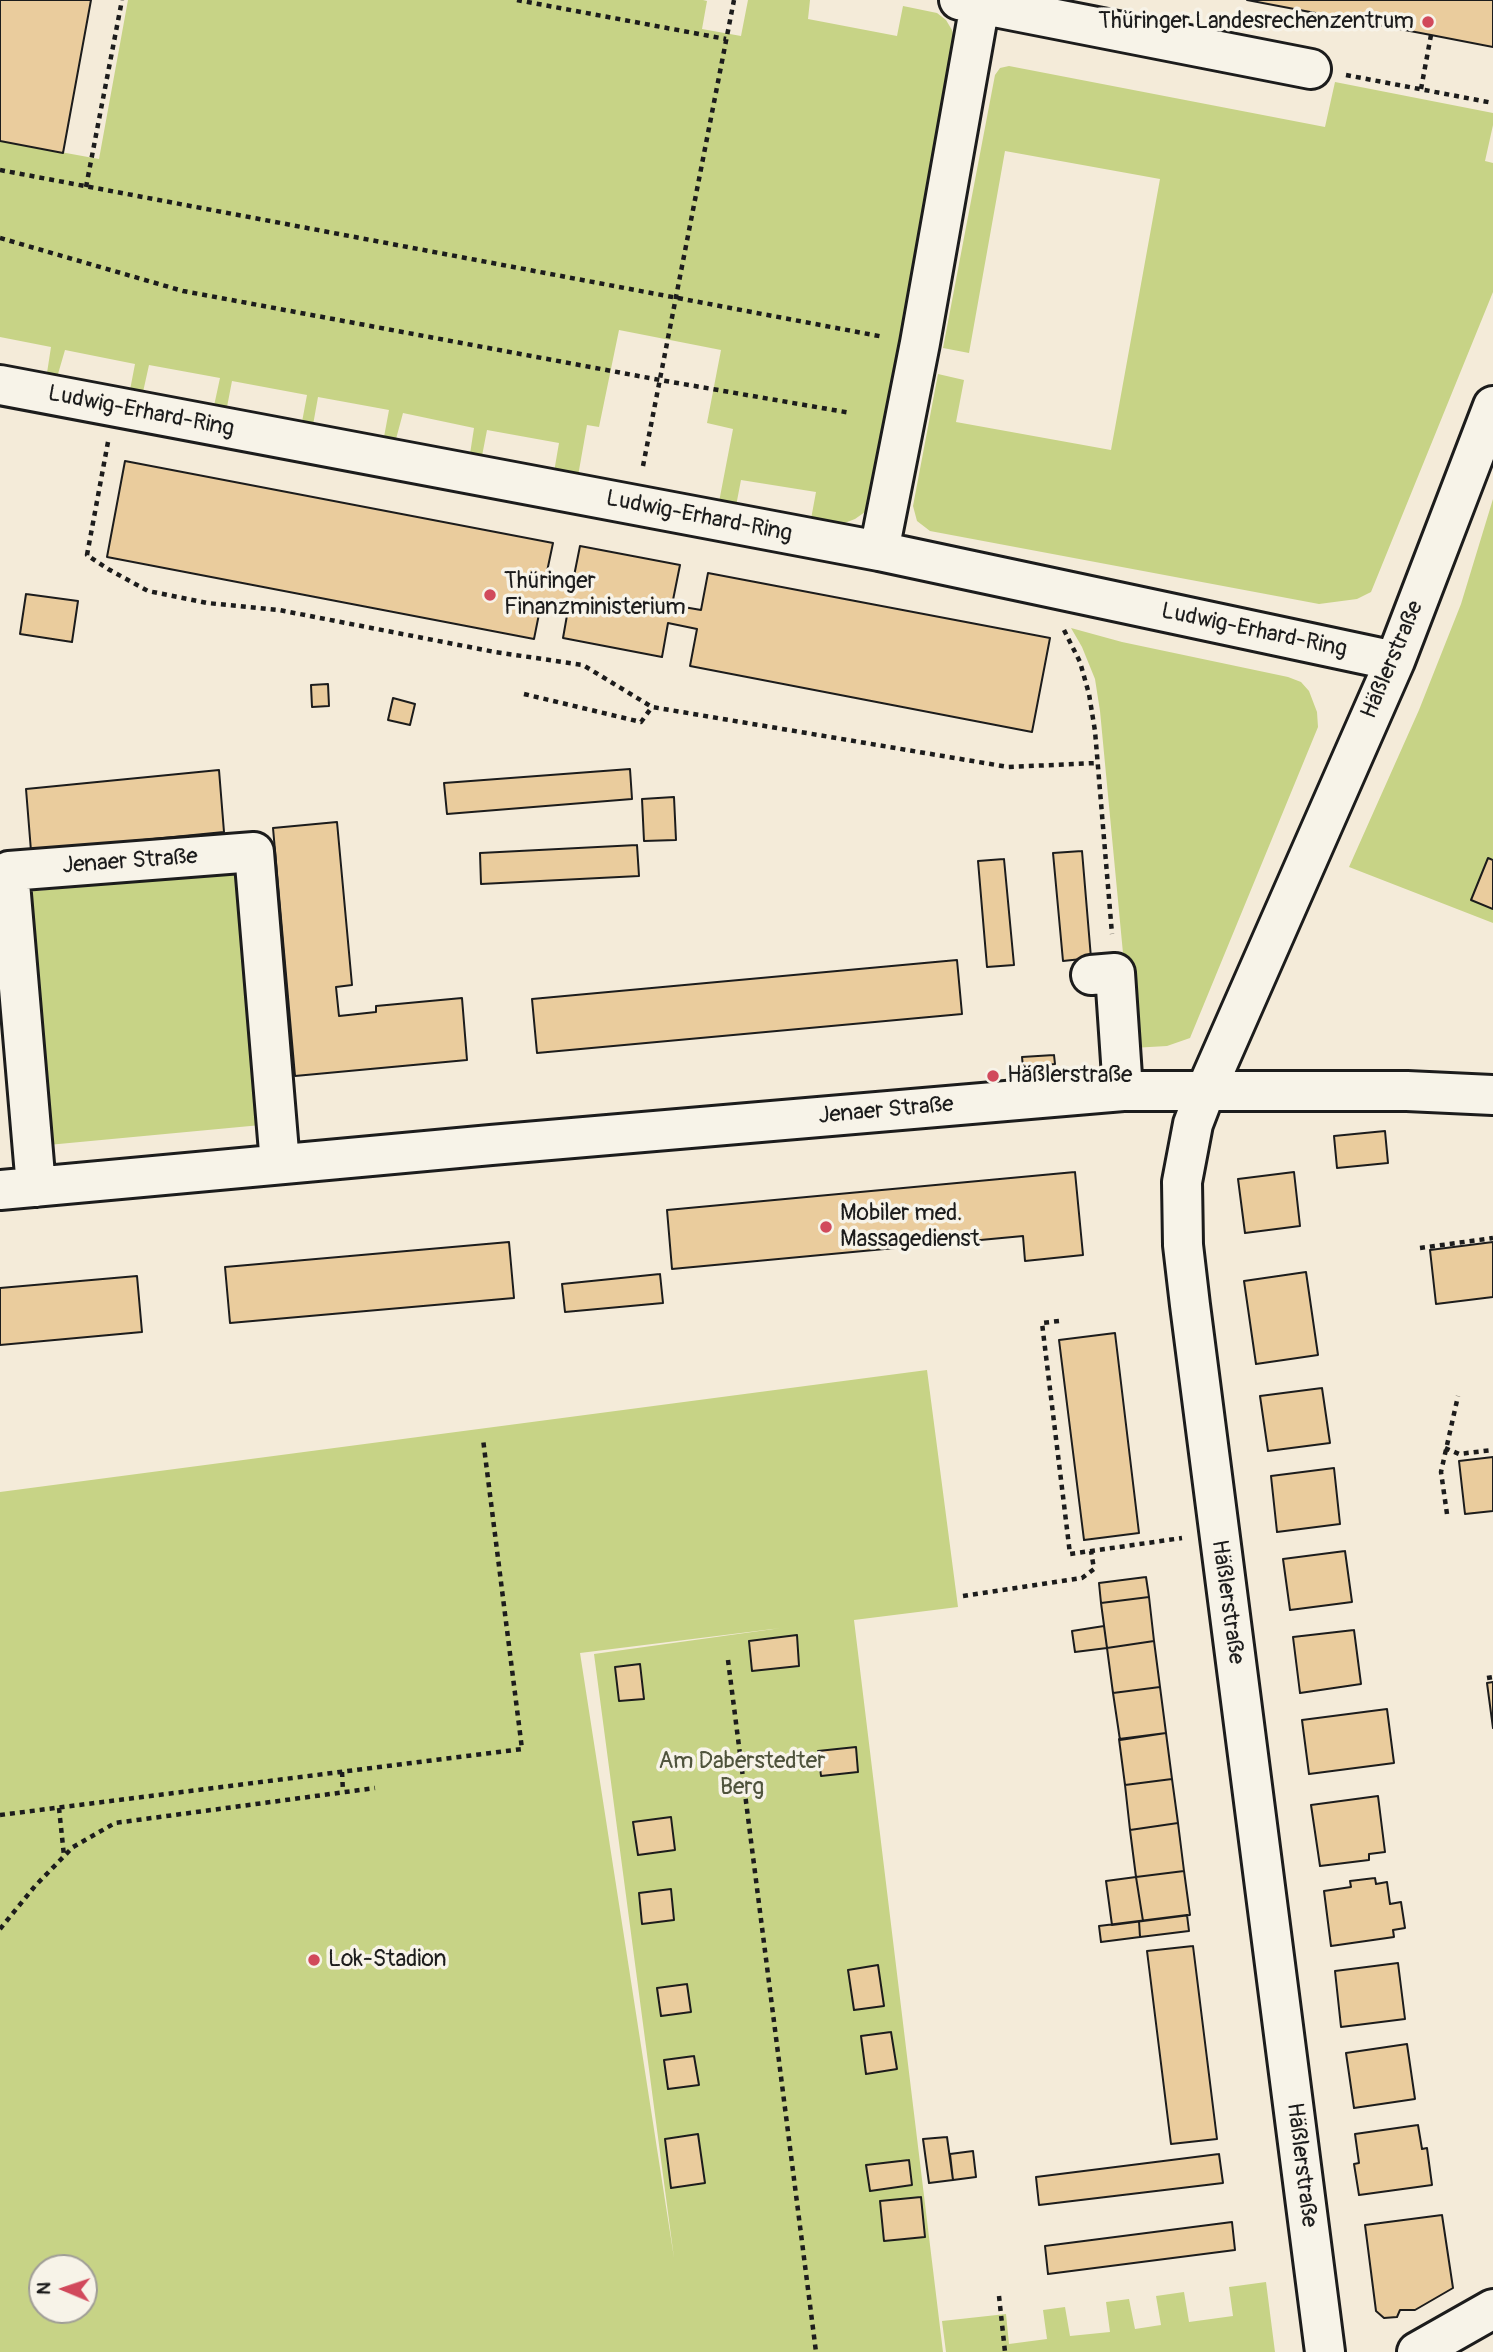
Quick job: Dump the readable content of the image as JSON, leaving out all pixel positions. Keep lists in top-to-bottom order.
{
  "streets": {
    "street": ["Ludwig-Erhard-Ring", "Häßlerstraße", "Jenaer Straße"]
  },
  "crossings": [
    ["Ludwig-Erhard-Ring", "Häßlerstraße"],
    ["Häßlerstraße", "Jenaer Straße"]
  ],
  "parks": ["Am Daberstedter Berg"],
  "places": [
    "Thüringer Landesrechenzentrum",
    "Thüringer Finanzministerium",
    "Häßlerstraße",
    "Mobiler med. Massagedienst",
    "Lok-Stadion"
  ],
  "north": "left"
}
